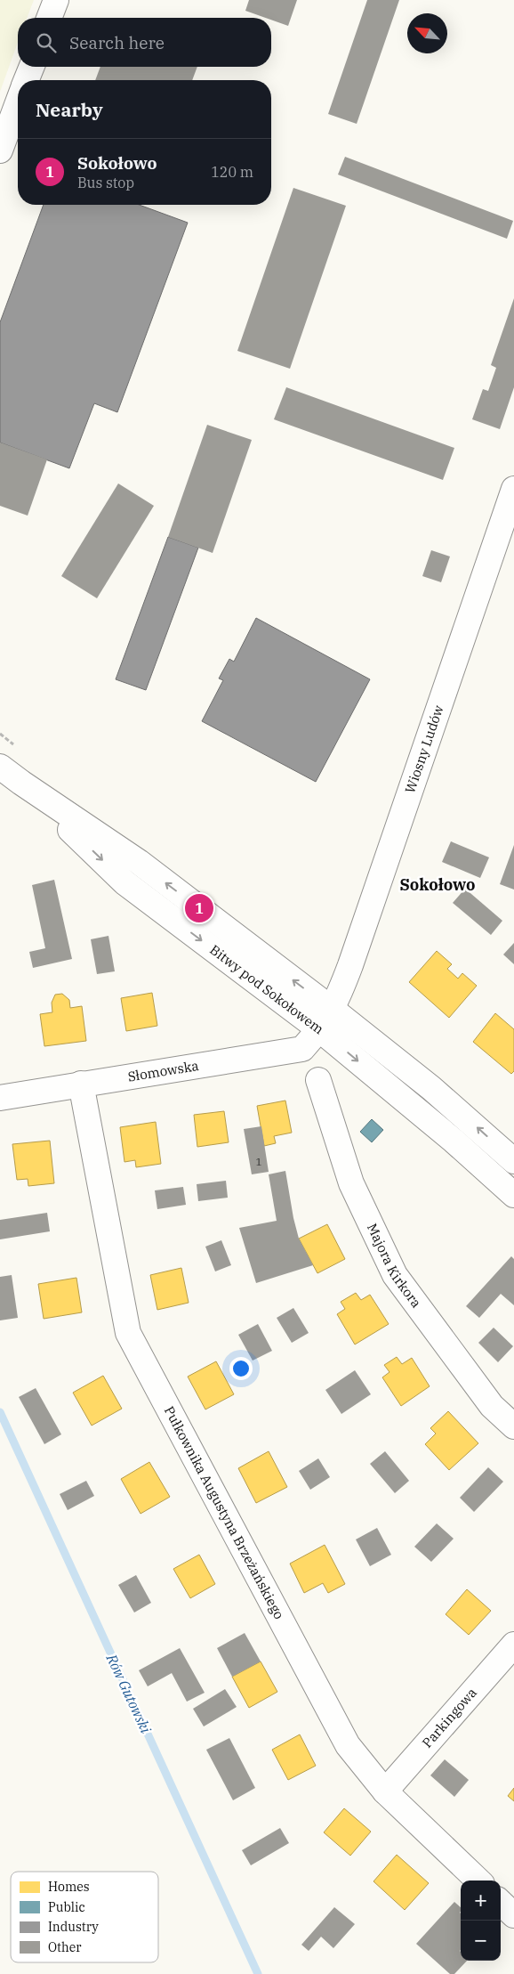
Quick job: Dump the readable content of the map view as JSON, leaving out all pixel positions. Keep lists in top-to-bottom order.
{
  "streets": {
    "street": [
      "Wiosny Ludów",
      "Bitwy pod Sokołowem",
      "Słomowska",
      "Majora Kirkora",
      "Pułkownika Augustyna Brzeżańskiego",
      "Parkingowa"
    ]
  },
  "crossings": [
    ["Wiosny Ludów", "Bitwy pod Sokołowem"],
    ["Wiosny Ludów", "Słomowska"],
    ["Bitwy pod Sokołowem", "Słomowska"],
    ["Słomowska", "Pułkownika Augustyna Brzeżańskiego"],
    ["Pułkownika Augustyna Brzeżańskiego", "Parkingowa"]
  ],
  "districts": ["Sokołowo"],
  "water": ["Rów Gutowski"],
  "house_numbers": ["1"],
  "legend": [
    "Homes",
    "Public",
    "Industry",
    "Other"
  ],
  "north": "top left",
  "page": {
    "search": "Search here",
    "heading": "Nearby",
    "list": [
      {
        "mark": "1",
        "name": "Sokołowo",
        "note": "Bus stop",
        "value": "120 m"
      }
    ],
    "pins": "1",
    "map_buttons": ["+", "−"]
  }
}
